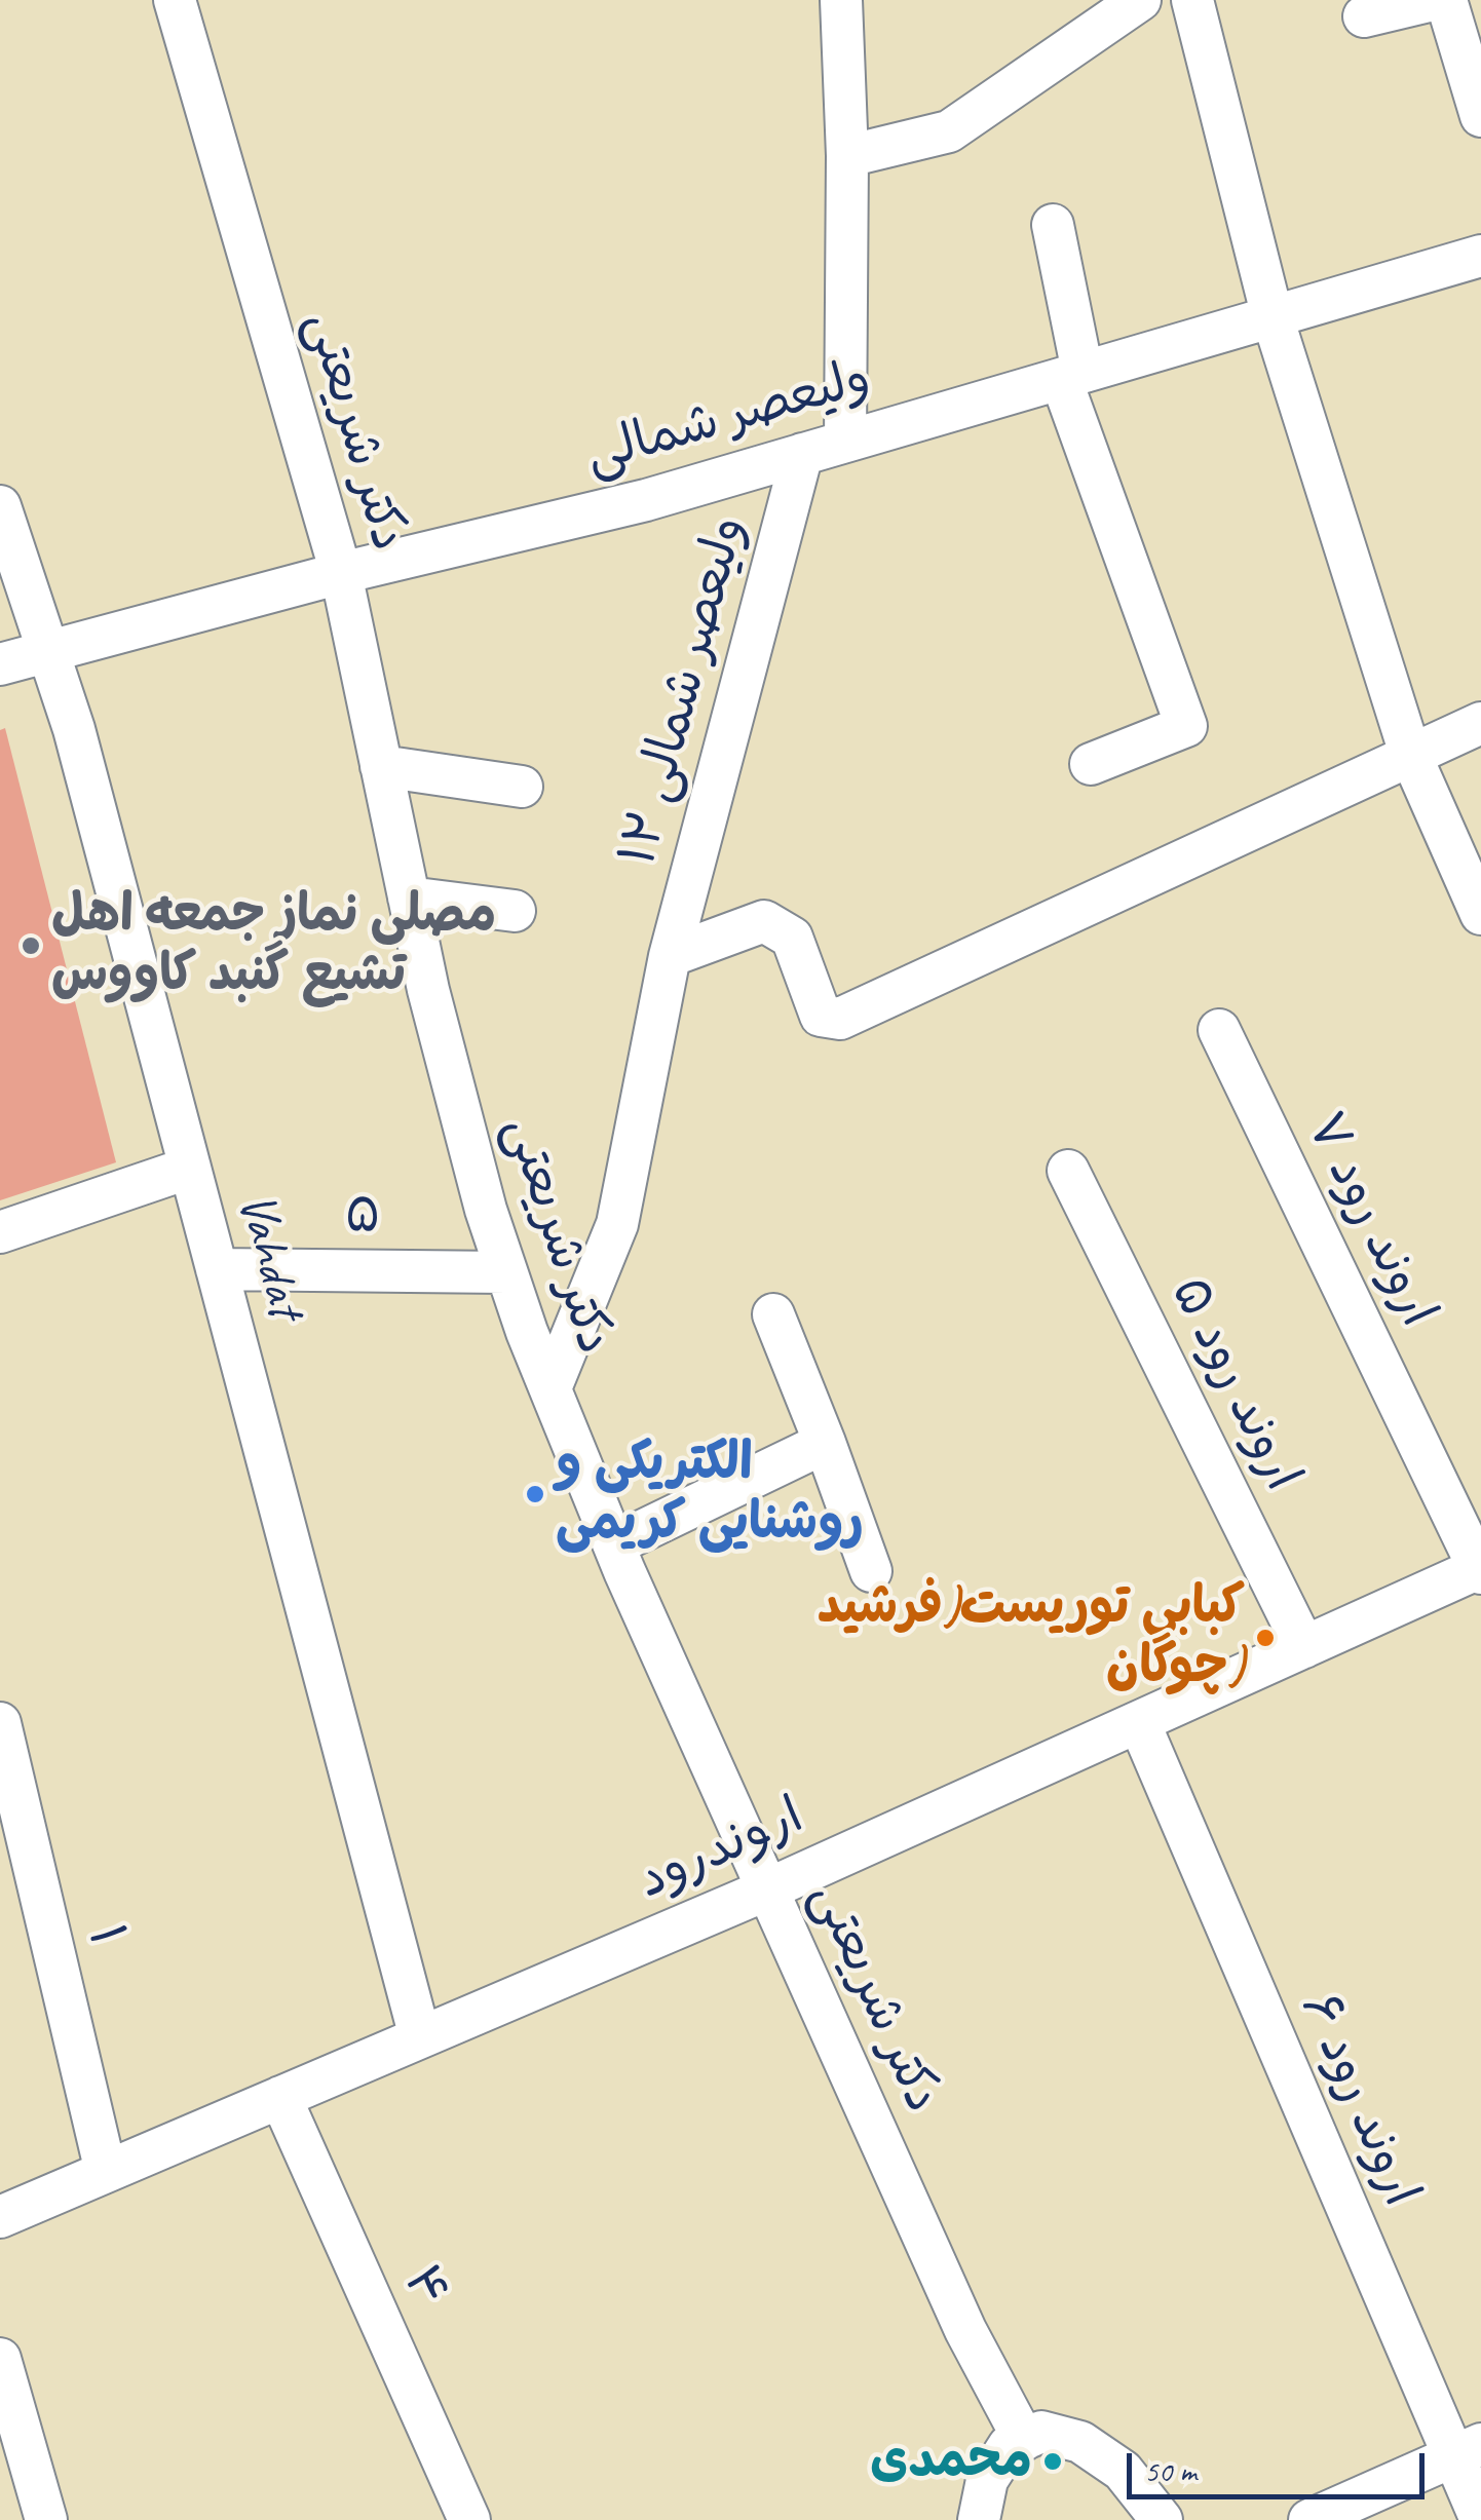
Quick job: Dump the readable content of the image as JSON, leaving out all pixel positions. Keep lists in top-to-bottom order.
{
  "streets": {
    "street": [
      "ولیعصر شمالی",
      "دکتر شریعتی",
      "ولیعصر شمالی ۱۲",
      "۵",
      "اروند رود ۷",
      "Vahdat",
      "اروند رود ۵",
      "اروندرود",
      "۱",
      "اروند رود ۶",
      "۴"
    ]
  },
  "crossings": [
    ["ولیعصر شمالی", "دکتر شریعتی"],
    ["ولیعصر شمالی", "ولیعصر شمالی ۱۲"],
    ["ولیعصر شمالی", "Vahdat"],
    ["دکتر شریعتی", "ولیعصر شمالی ۱۲"],
    ["دکتر شریعتی", "۵"],
    ["دکتر شریعتی", "اروندرود"],
    ["۵", "Vahdat"],
    ["اروند رود ۷", "اروندرود"],
    ["Vahdat", "اروندرود"],
    ["اروند رود ۵", "اروندرود"],
    ["اروندرود", "۱"],
    ["اروندرود", "اروند رود ۶"],
    ["اروندرود", "۴"]
  ],
  "places": [
    "مصلی نماز جمعه اهل تشیع گنبد کاووس",
    "الکتریکی و روشنایی کریمی",
    "کبابی توریست(فرشید چوگان)",
    "محمدی"
  ],
  "scale_bar": "50 m"
}
